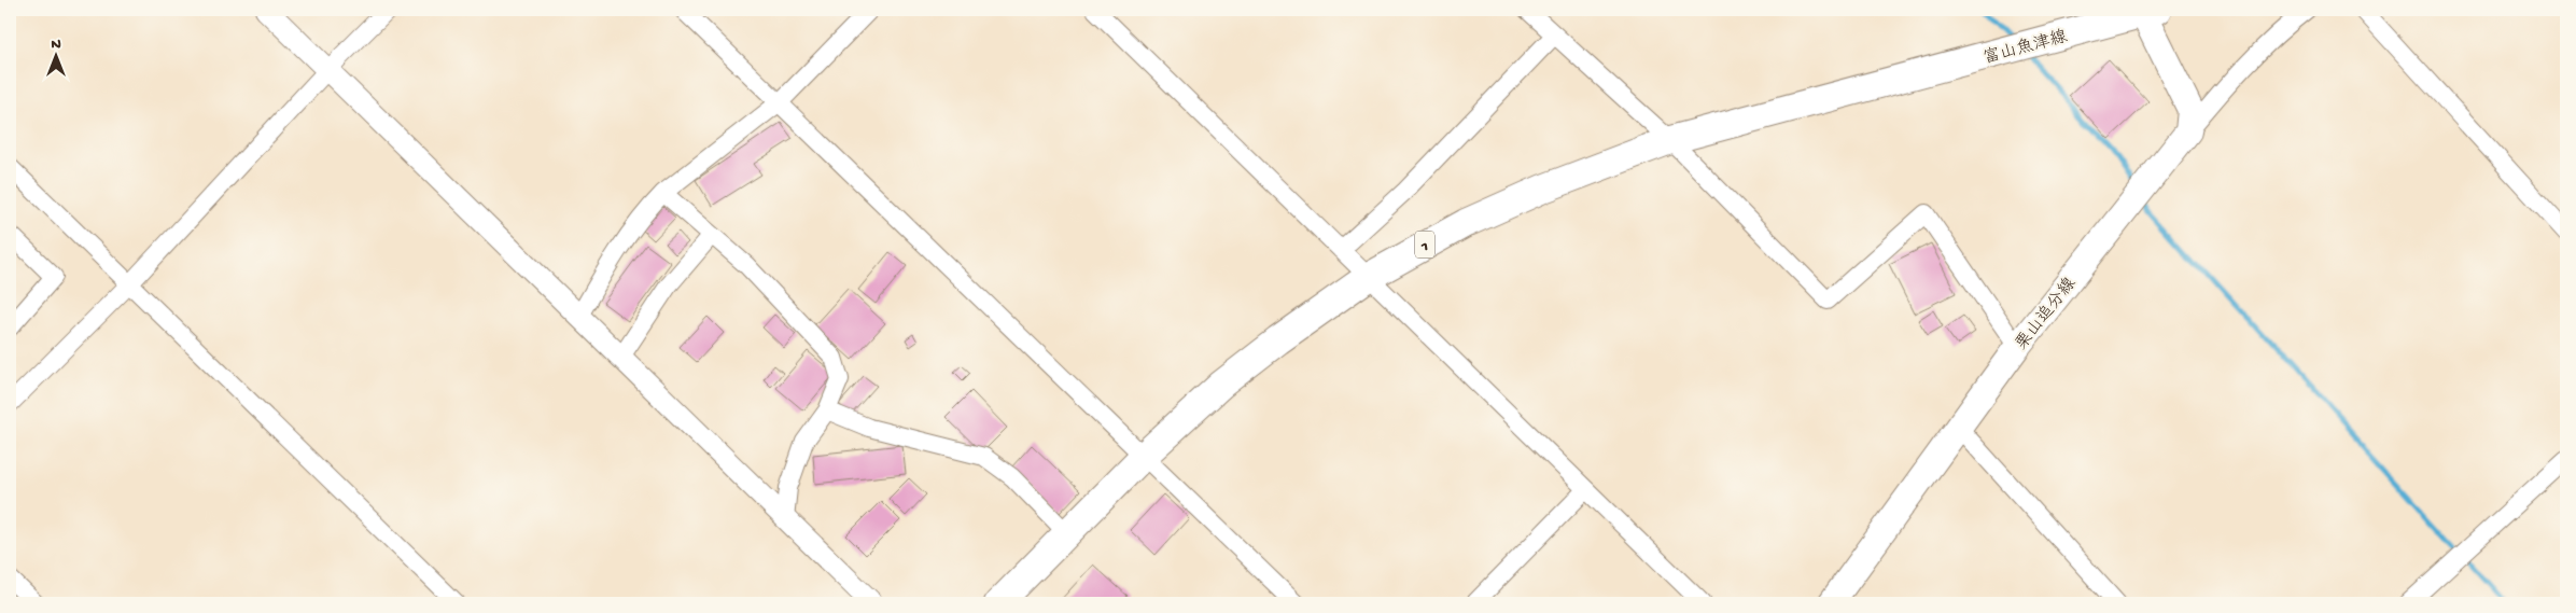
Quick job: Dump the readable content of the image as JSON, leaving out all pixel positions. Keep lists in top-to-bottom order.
{
  "streets": {
    "main road": ["富山魚津線", "1", "栗山追分線"]
  },
  "crossings": [
    ["富山魚津線", "1"]
  ],
  "north": "top"
}
